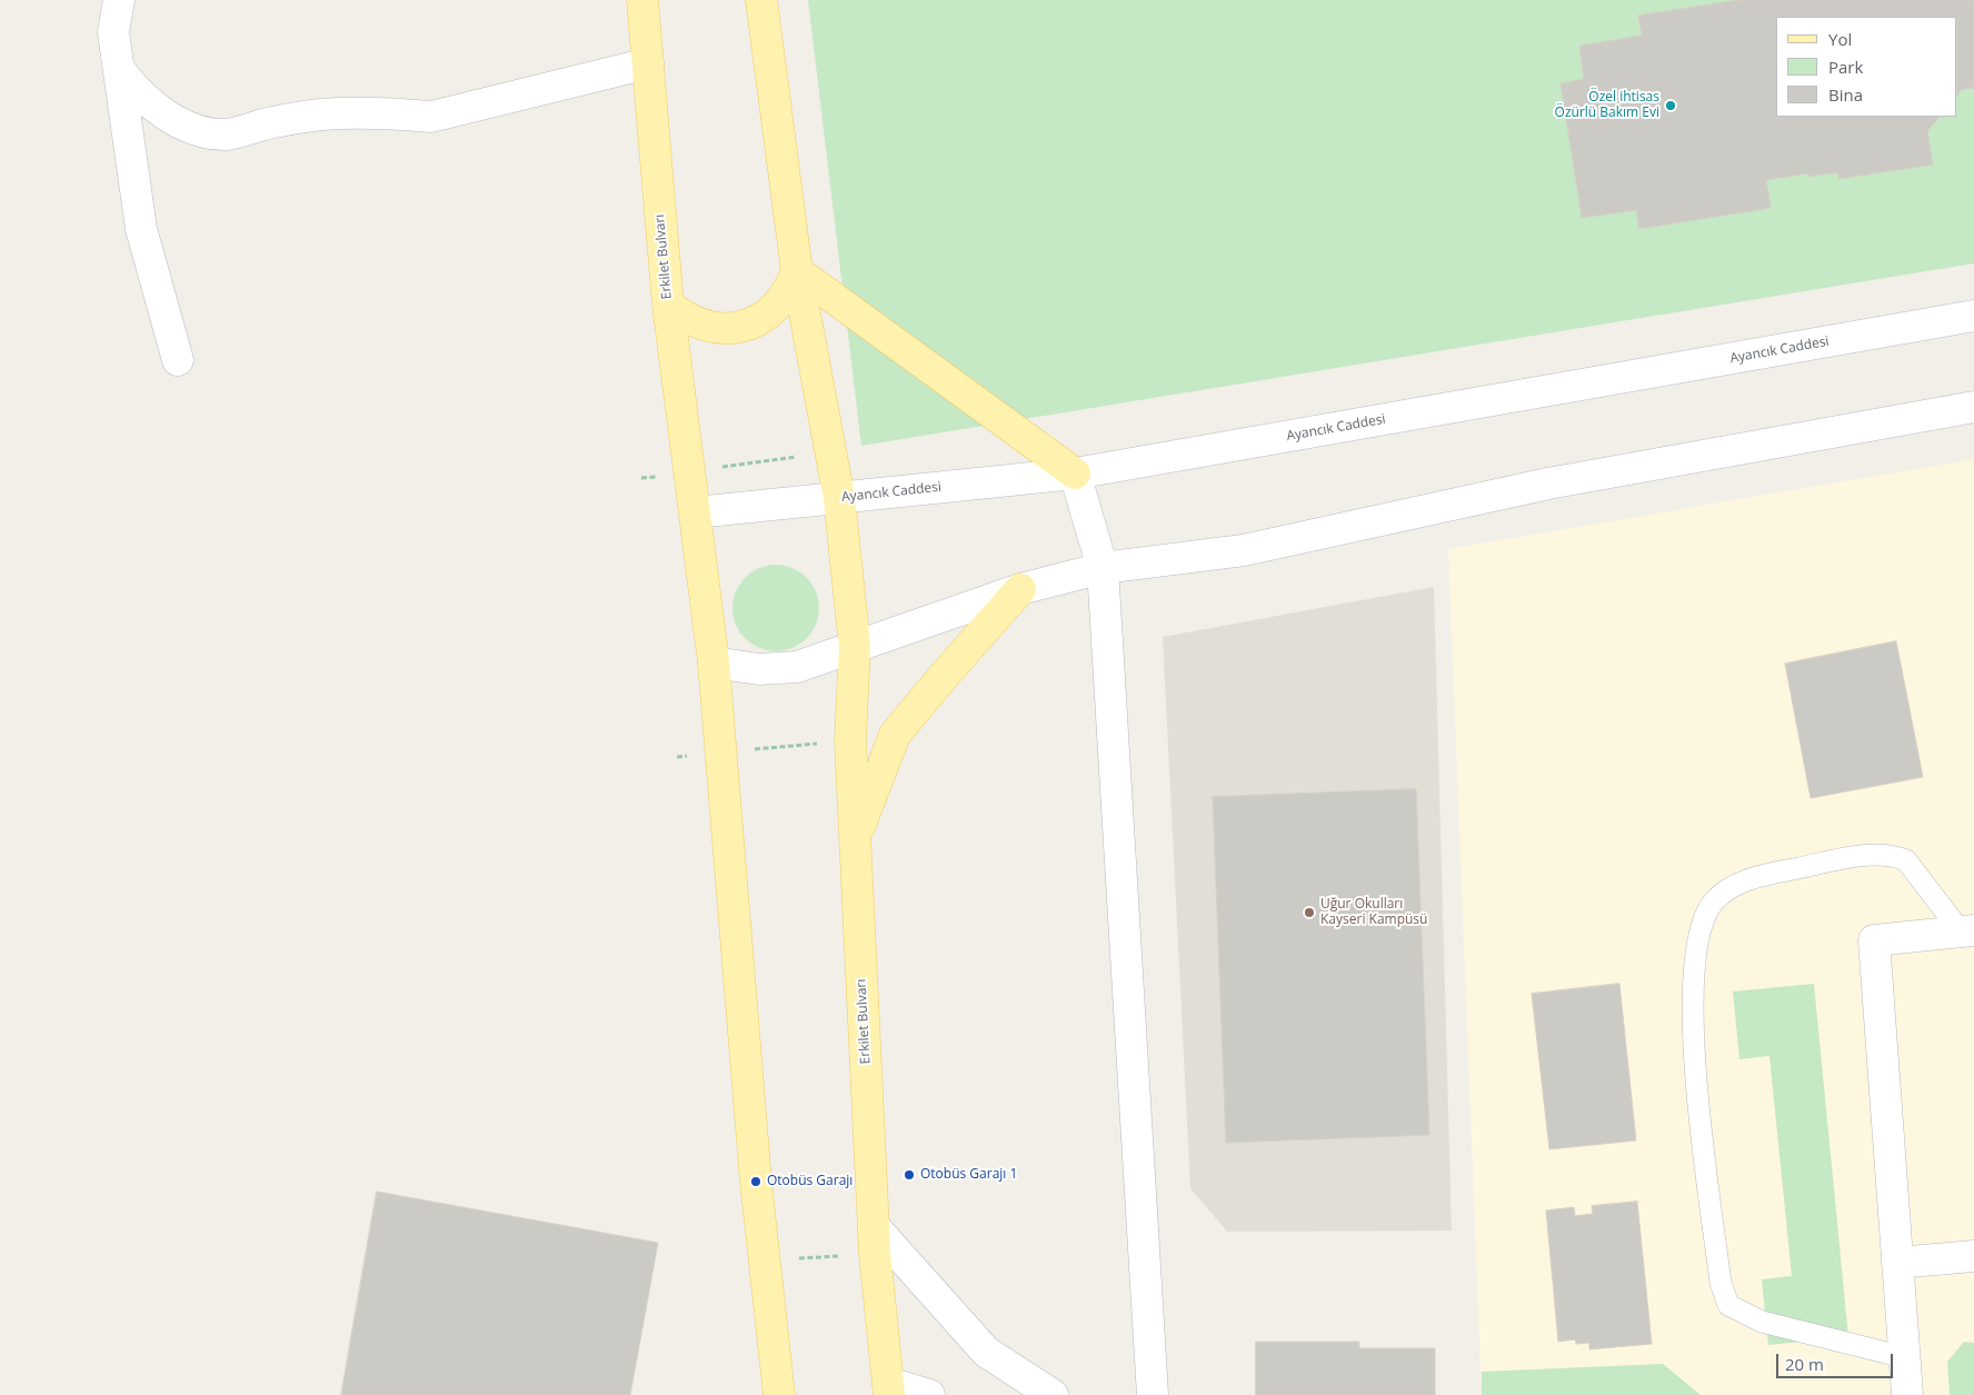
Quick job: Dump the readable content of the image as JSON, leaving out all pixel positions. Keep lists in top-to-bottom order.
{
  "streets": {
    "main road": ["Erkilet Bulvarı"],
    "street": ["Ayancık Caddesi"]
  },
  "crossings": [
    ["Erkilet Bulvarı", "Ayancık Caddesi"]
  ],
  "places": [
    "Özel ihtisas Özürlü Bakım Evi",
    "Uğur Okulları Kayseri Kampüsü",
    "Otobüs Garajı 1",
    "Otobüs Garajı"
  ],
  "legend": ["Yol", "Park", "Bina"],
  "scale_bar": "20 m"
}
